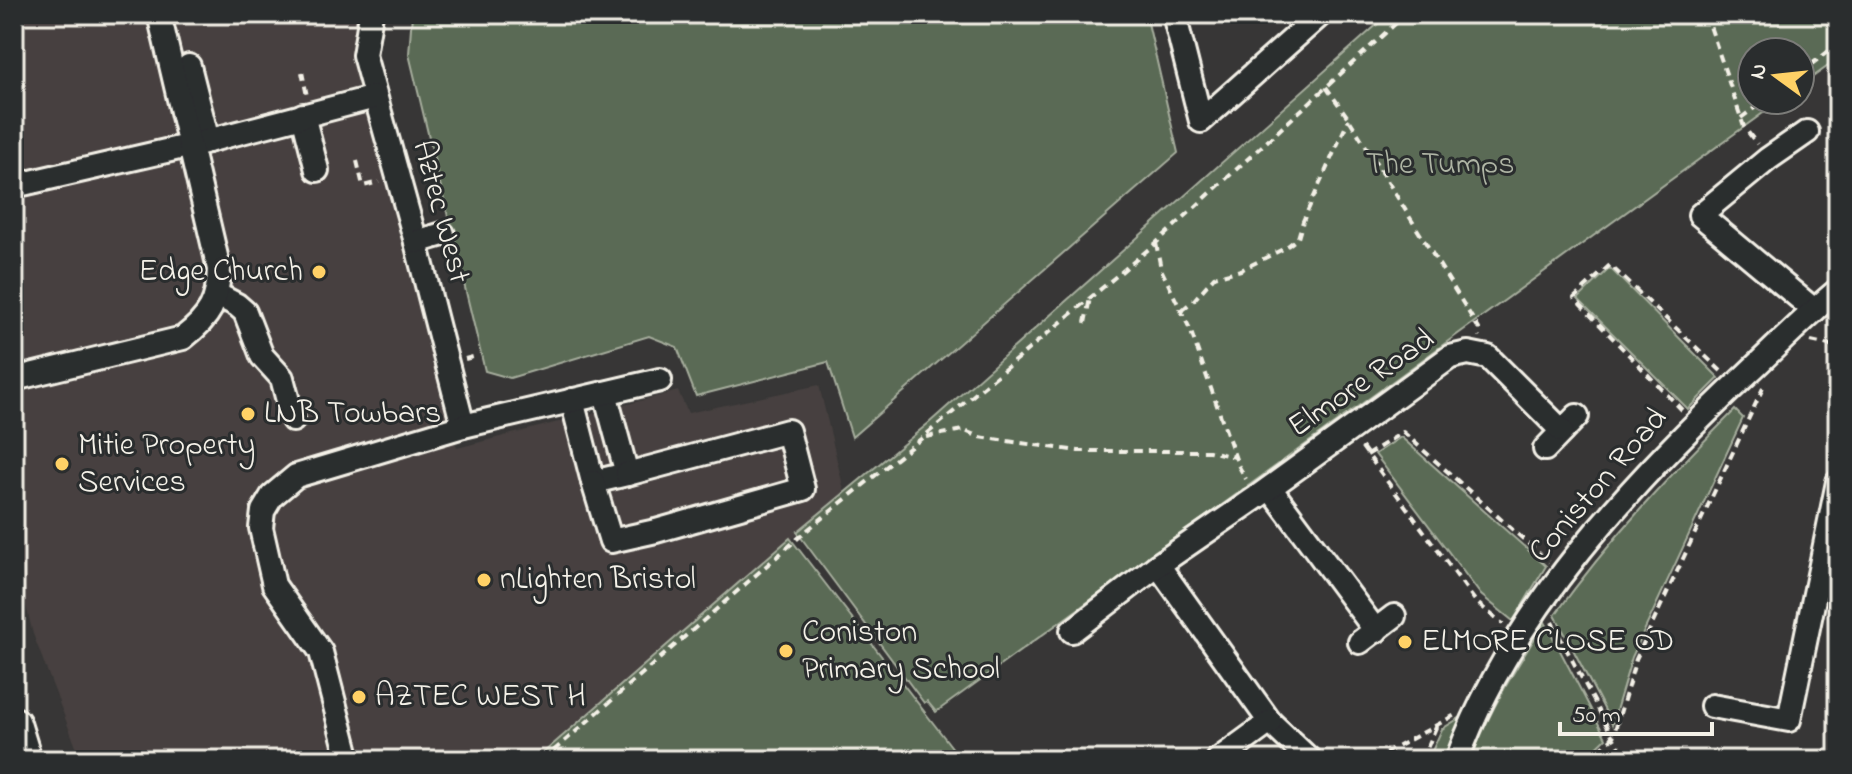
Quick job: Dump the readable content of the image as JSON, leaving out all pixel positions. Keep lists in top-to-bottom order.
{
  "streets": {
    "street": ["Aztec West", "Elmore Road", "Coniston Road"]
  },
  "parks": ["The Tumps"],
  "places": [
    "Edge Church",
    "LNB Towbars",
    "Mitie Property Services",
    "nLighten Bristol",
    "ELMORE CLOSE OD",
    "Coniston Primary School",
    "AZTEC WEST H"
  ],
  "scale_bar": "50 m",
  "north": "left"
}
